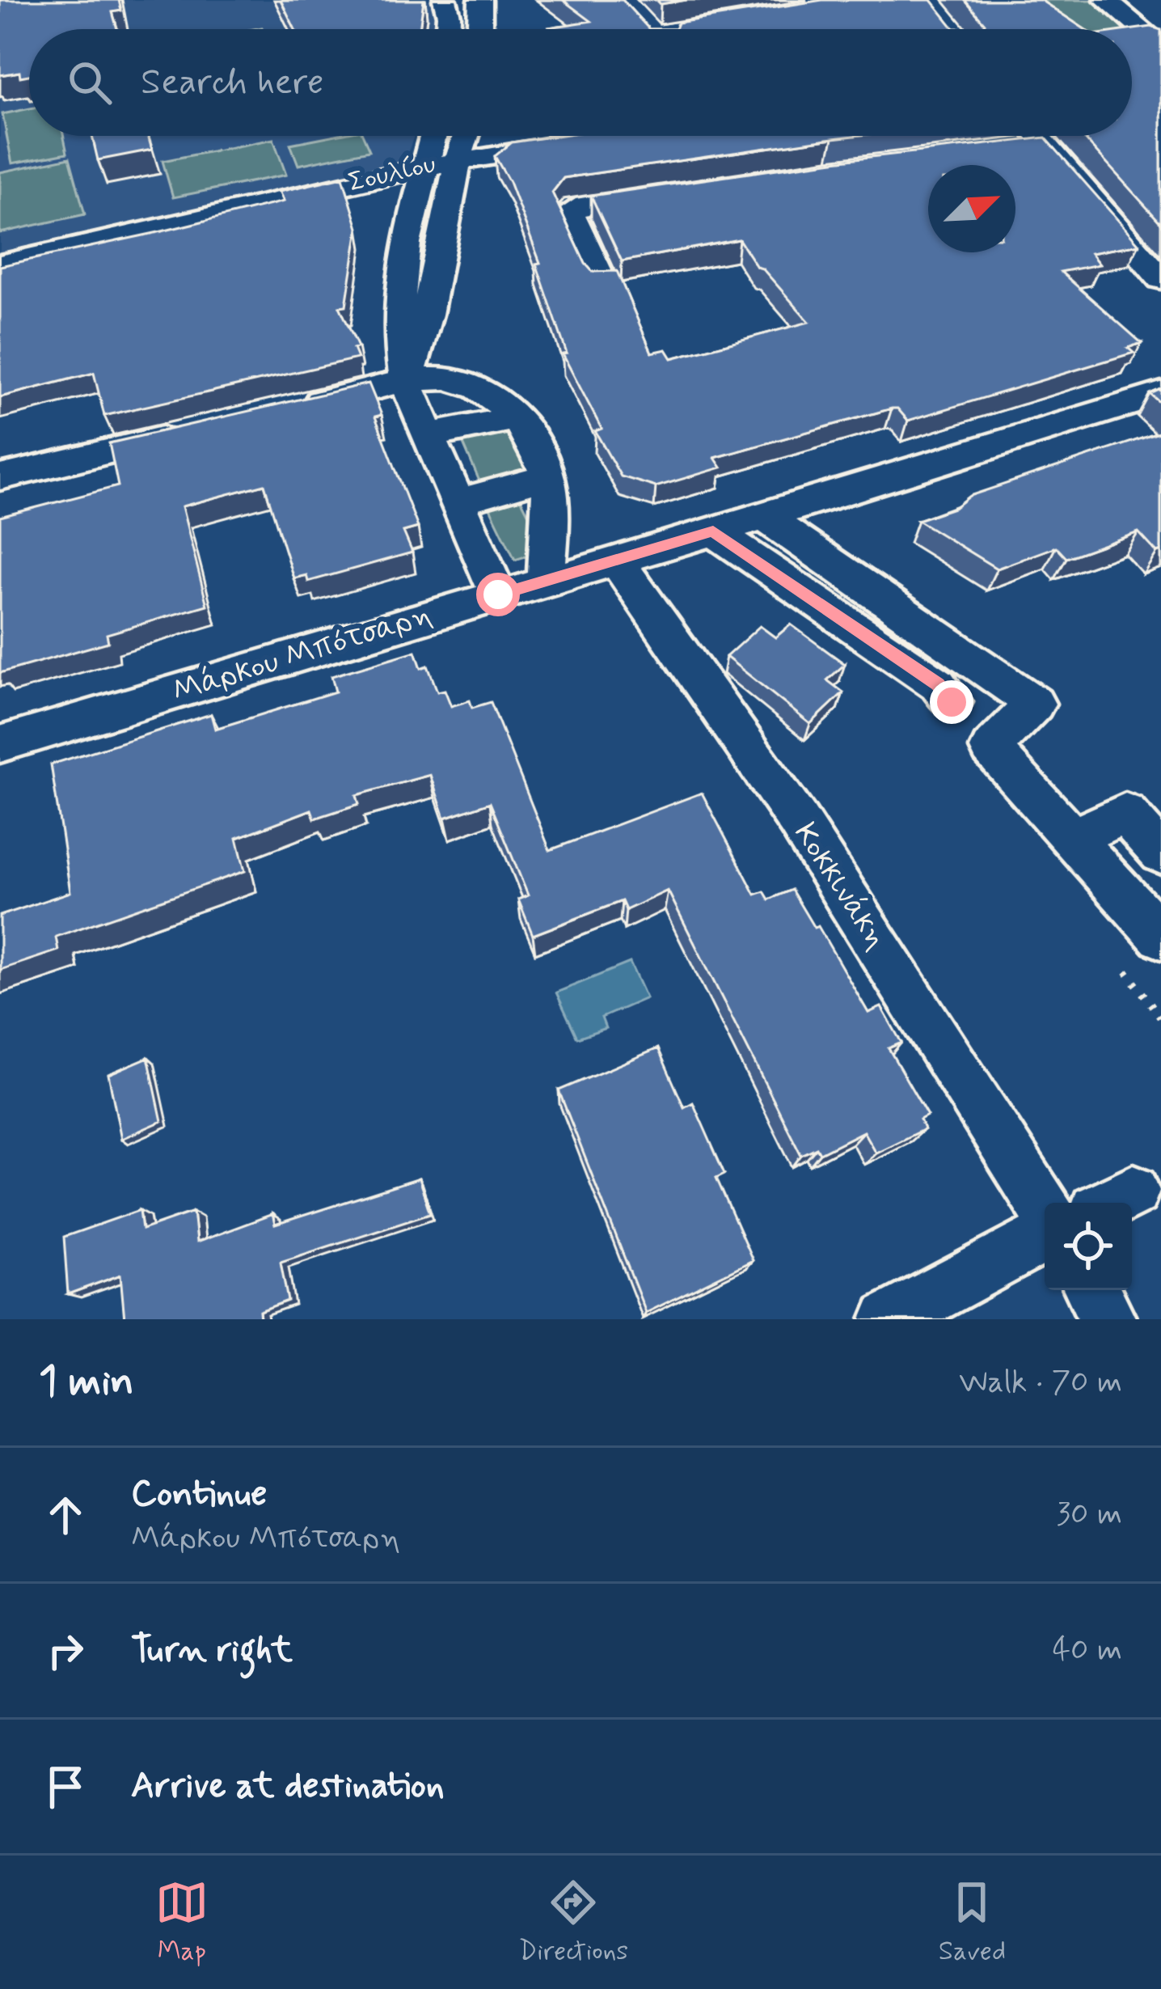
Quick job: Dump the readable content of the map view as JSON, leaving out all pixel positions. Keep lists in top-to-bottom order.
{
  "streets": {
    "street": ["Σουλίου", "Μάρκου Μπότσαρη", "Κοκκινάκη"]
  },
  "crossings": [
    ["Μάρκου Μπότσαρη", "Κοκκινάκη"]
  ],
  "north": "top right",
  "page": {
    "search": "Search here",
    "heading": ["1 min", "Walk · 70 m"],
    "list": [
      ["Continue", "Μάρκου Μπότσαρη", "30 m"],
      ["Turn right", "40 m"],
      "Arrive at destination"
    ],
    "nav": ["Map", "Directions", "Saved"]
  }
}
